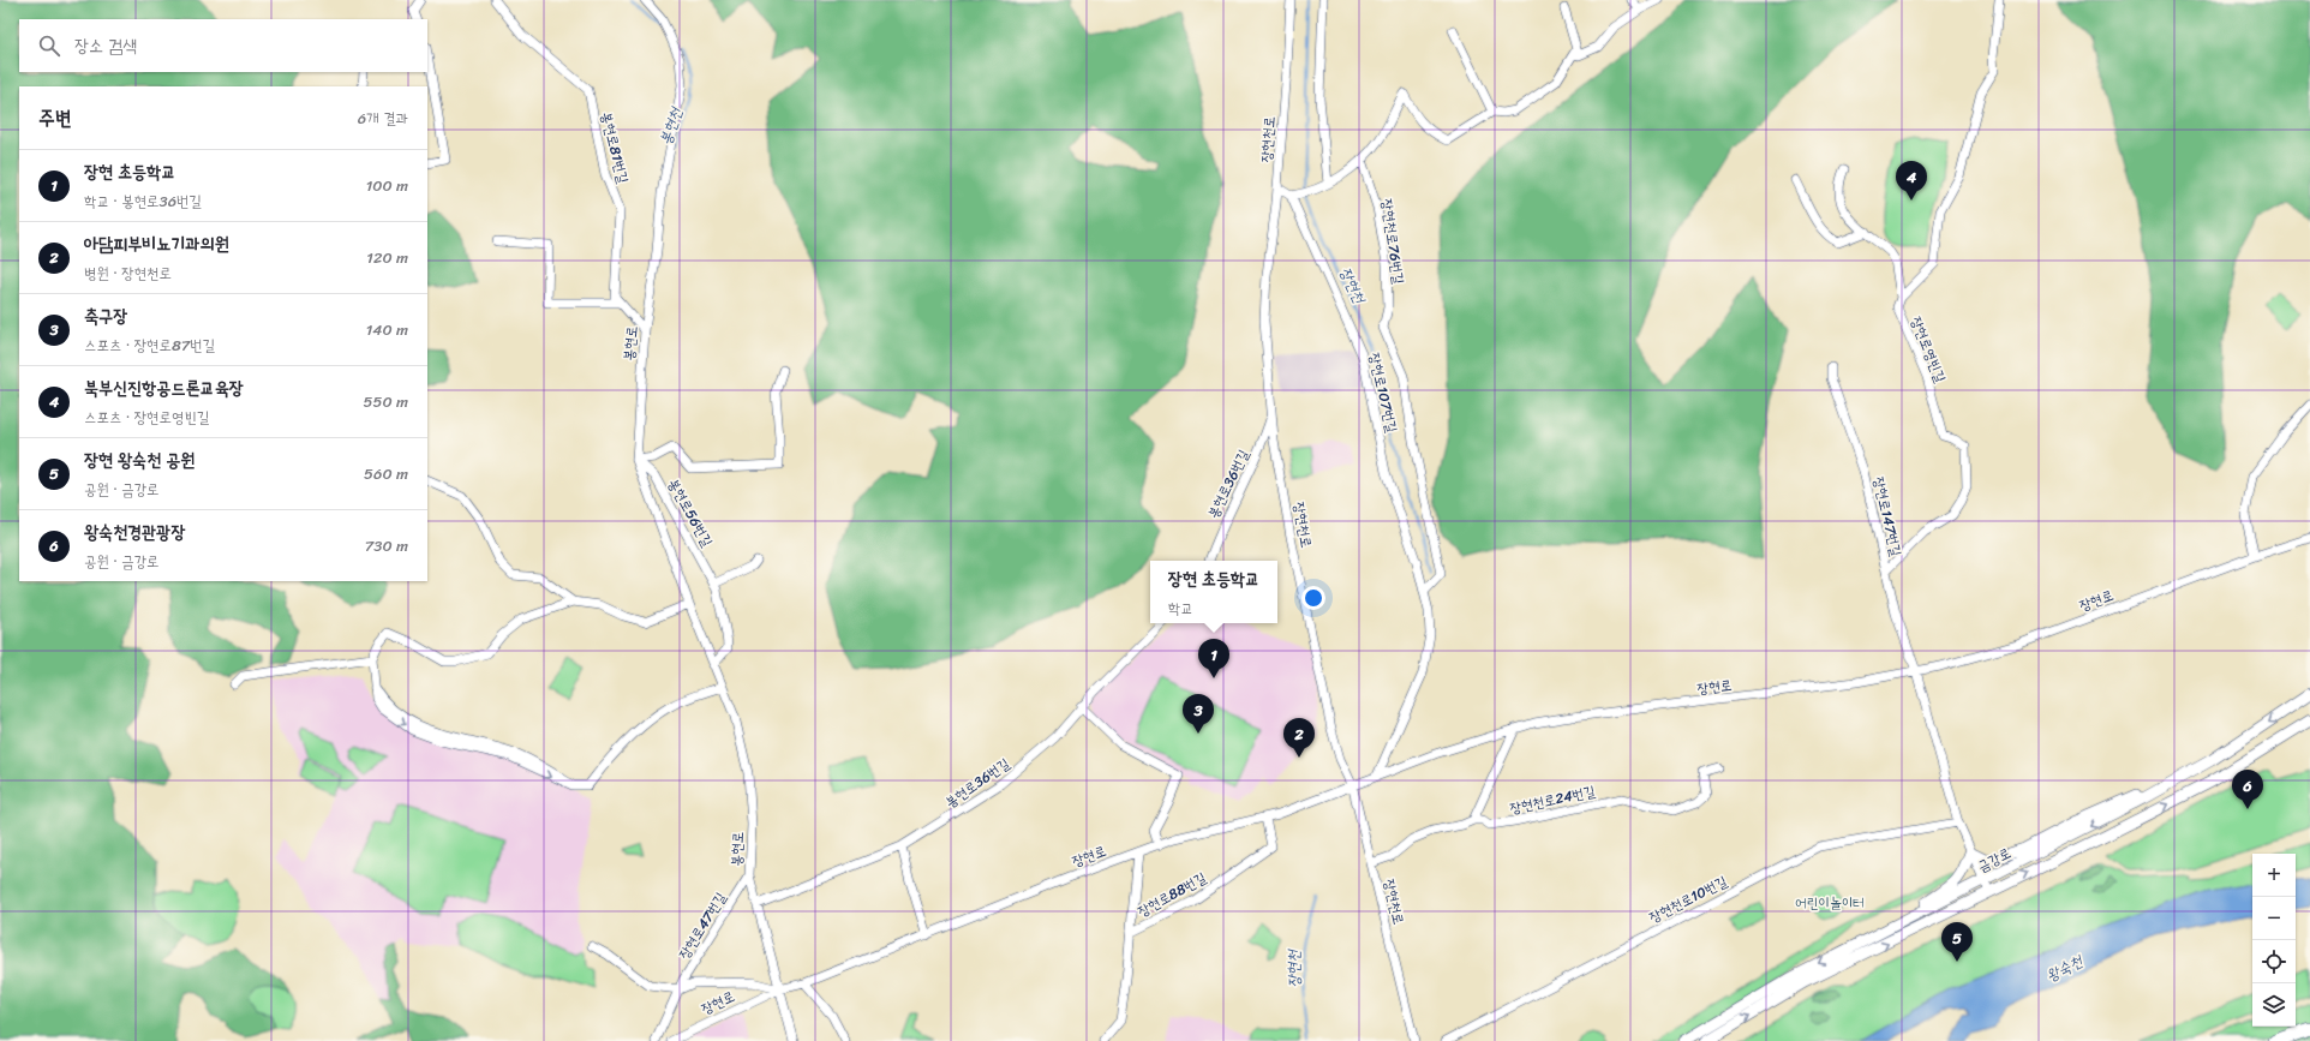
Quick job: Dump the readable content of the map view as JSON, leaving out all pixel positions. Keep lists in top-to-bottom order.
{
  "streets": {
    "main road": ["금강로"],
    "street": [
      "장현천로",
      "봉현로81번길",
      "장현천로76번길",
      "봉현로",
      "장현로영빈길",
      "장현로107번길",
      "봉현로36번길",
      "봉현로56번길",
      "장현로147번길",
      "장현로",
      "장현천로24번길",
      "장현로88번길",
      "장현천로10번길",
      "장현로47번길"
    ]
  },
  "crossings": [
    ["장현천로", "봉현로36번길"],
    ["장현천로", "장현로"],
    ["장현천로", "장현천로24번길"],
    ["장현천로76번길", "장현로107번길"],
    ["봉현로", "봉현로36번길"],
    ["봉현로", "봉현로56번길"],
    ["봉현로", "장현로"],
    ["봉현로", "장현로47번길"],
    ["장현로영빈길", "장현로147번길"],
    ["장현로107번길", "장현로"],
    ["장현로147번길", "장현로"],
    ["장현로", "장현로88번길"]
  ],
  "water": ["봉현천", "장현천", "왕숙천"],
  "parks": ["어린이놀이터"],
  "page": {
    "search": "장소 검색",
    "heading": ["주변", "6개 결과"],
    "list": [
      {
        "mark": "1",
        "name": "장현 초등학교",
        "note": "학교 · 봉현로36번길",
        "value": "100 m"
      },
      {
        "mark": "2",
        "name": "아담피부비뇨기과의원",
        "note": "병원 · 장현천로",
        "value": "120 m"
      },
      {
        "mark": "3",
        "name": "축구장",
        "note": "스포츠 · 장현로87번길",
        "value": "140 m"
      },
      {
        "mark": "4",
        "name": "북부신진항공드론교육장",
        "note": "스포츠 · 장현로영빈길",
        "value": "550 m"
      },
      {
        "mark": "5",
        "name": "장현 왕숙천 공원",
        "note": "공원 · 금강로",
        "value": "560 m"
      },
      {
        "mark": "6",
        "name": "왕숙천경관광장",
        "note": "공원 · 금강로",
        "value": "730 m"
      }
    ],
    "pins": [
      "4",
      "1",
      "3",
      "2",
      "6",
      "5"
    ],
    "popup": ["장현 초등학교", "학교"],
    "map_buttons": ["+", "−"]
  }
}
